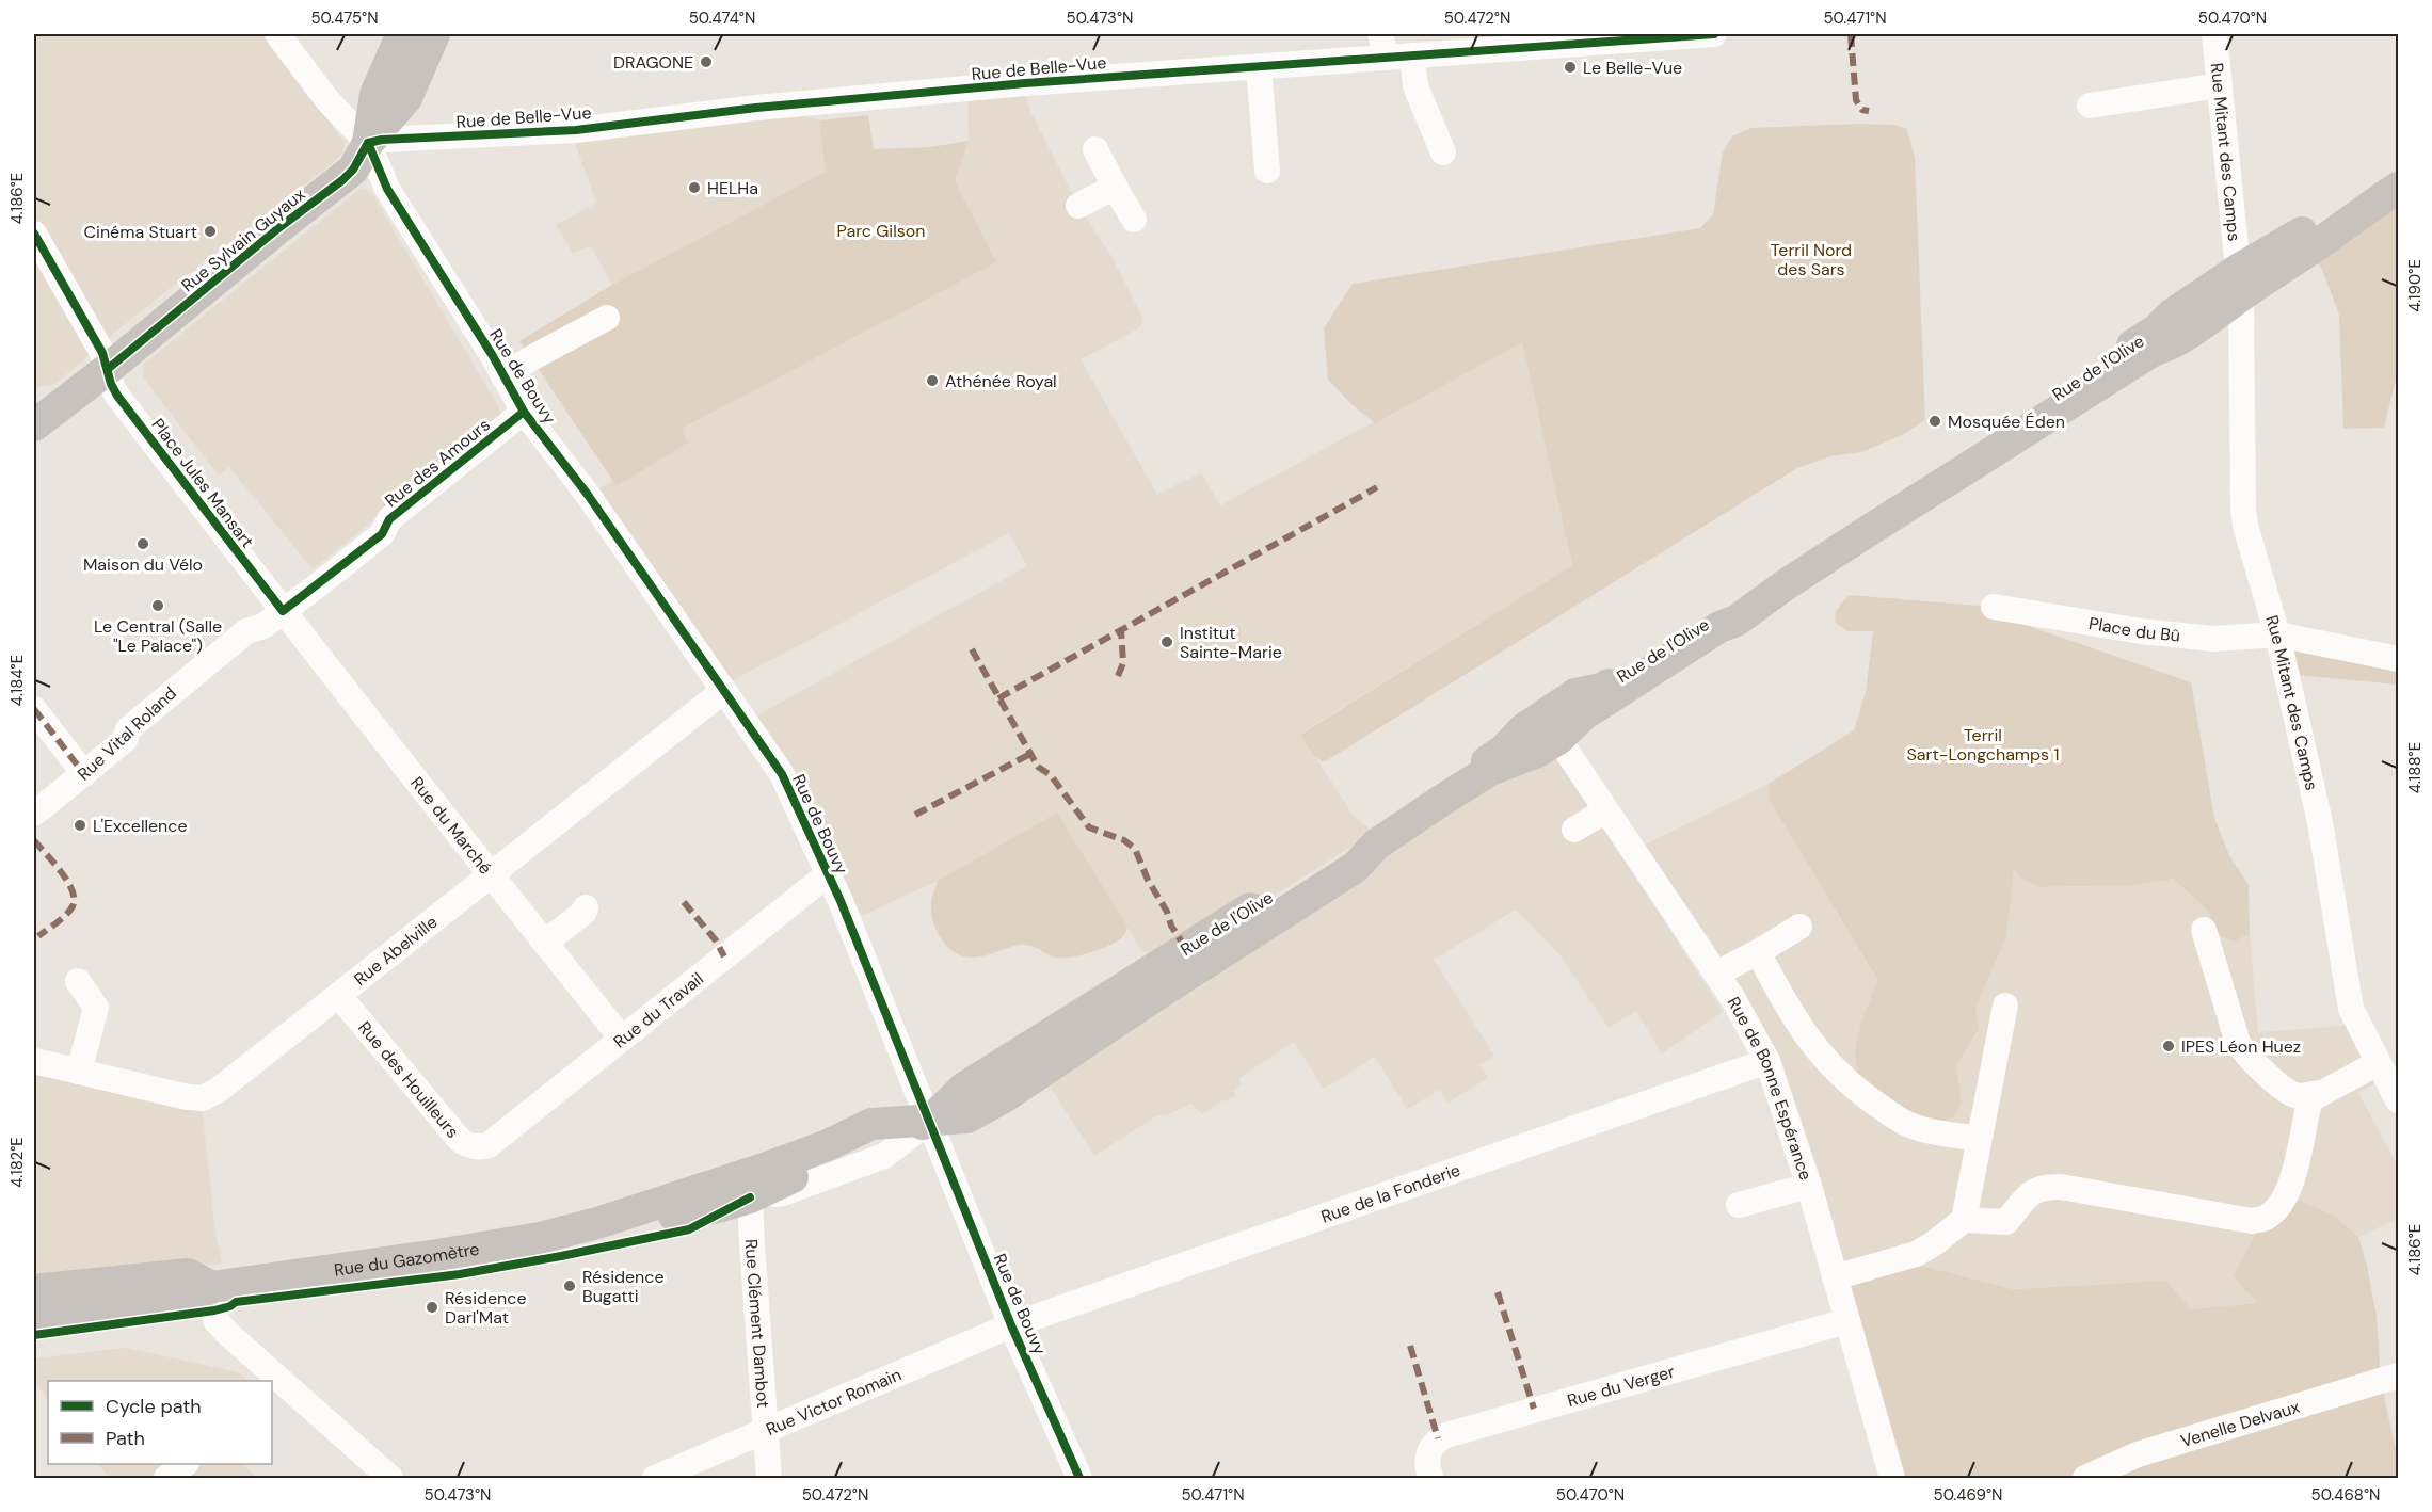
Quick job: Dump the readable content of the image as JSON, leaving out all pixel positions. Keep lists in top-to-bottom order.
{
  "streets": {
    "main road": ["Rue Sylvain Guyaux", "Rue de l'Olive", "Rue du Gazomètre"],
    "street": [
      "Rue de Belle-Vue",
      "Rue Mitant des Camps",
      "Rue de Bouvy",
      "Rue des Amours",
      "Place Jules Mansart",
      "Place du Bû",
      "Rue Vital Roland",
      "Rue du Marché",
      "Rue Abelville",
      "Rue du Travail",
      "Rue des Houilleurs",
      "Rue de Bonne Espérance",
      "Rue de la Fonderie",
      "Rue Clément Dambot",
      "Rue du Verger",
      "Rue Victor Romain",
      "Venelle Delvaux"
    ]
  },
  "crossings": [
    ["Rue de Belle-Vue", "Rue Sylvain Guyaux"],
    ["Rue de Belle-Vue", "Rue de Bouvy"],
    ["Rue Mitant des Camps", "Rue de l'Olive"],
    ["Rue Mitant des Camps", "Place du Bû"],
    ["Rue Sylvain Guyaux", "Rue de Bouvy"],
    ["Rue Sylvain Guyaux", "Place Jules Mansart"],
    ["Rue de l'Olive", "Rue de Bouvy"],
    ["Rue de l'Olive", "Rue de Bonne Espérance"],
    ["Rue de l'Olive", "Rue du Gazomètre"],
    ["Rue de l'Olive", "Rue Clément Dambot"],
    ["Rue de Bouvy", "Rue des Amours"],
    ["Rue de Bouvy", "Rue Abelville"],
    ["Rue de Bouvy", "Rue du Travail"],
    ["Rue de Bouvy", "Rue de la Fonderie"],
    ["Rue de Bouvy", "Rue Victor Romain"],
    ["Rue des Amours", "Place Jules Mansart"],
    ["Rue des Amours", "Rue Vital Roland"],
    ["Rue des Amours", "Rue du Marché"],
    ["Place Jules Mansart", "Rue Vital Roland"],
    ["Place Jules Mansart", "Rue du Marché"],
    ["Rue Vital Roland", "Rue du Marché"],
    ["Rue du Marché", "Rue Abelville"],
    ["Rue du Marché", "Rue du Travail"],
    ["Rue Abelville", "Rue des Houilleurs"],
    ["Rue du Travail", "Rue des Houilleurs"],
    ["Rue de Bonne Espérance", "Rue de la Fonderie"],
    ["Rue de Bonne Espérance", "Rue du Verger"],
    ["Rue de la Fonderie", "Rue Victor Romain"],
    ["Rue du Gazomètre", "Rue Clément Dambot"],
    ["Rue Clément Dambot", "Rue Victor Romain"]
  ],
  "parks": ["Parc Gilson", "Terril Nord des Sars", "Terril Sart-Longchamps 1"],
  "places": [
    "DRAGONE",
    "Le Belle-Vue",
    "HELHa",
    "Cinéma Stuart",
    "Athénée Royal",
    "Mosquée Éden",
    "Maison du Vélo",
    "Le Central (Salle \"Le Palace\")",
    "Institut Sainte-Marie",
    "L'Excellence",
    "IPES Léon Huez",
    "Résidence Bugatti",
    "Résidence Darl'Mat"
  ],
  "legend": ["Cycle path", "Path"],
  "coordinates": [
    "50.475°N",
    "50.474°N",
    "50.473°N",
    "50.472°N",
    "50.471°N",
    "50.470°N",
    "4.186°E",
    "4.190°E",
    "4.184°E",
    "4.188°E",
    "4.182°E",
    "50.469°N",
    "50.468°N"
  ]
}
